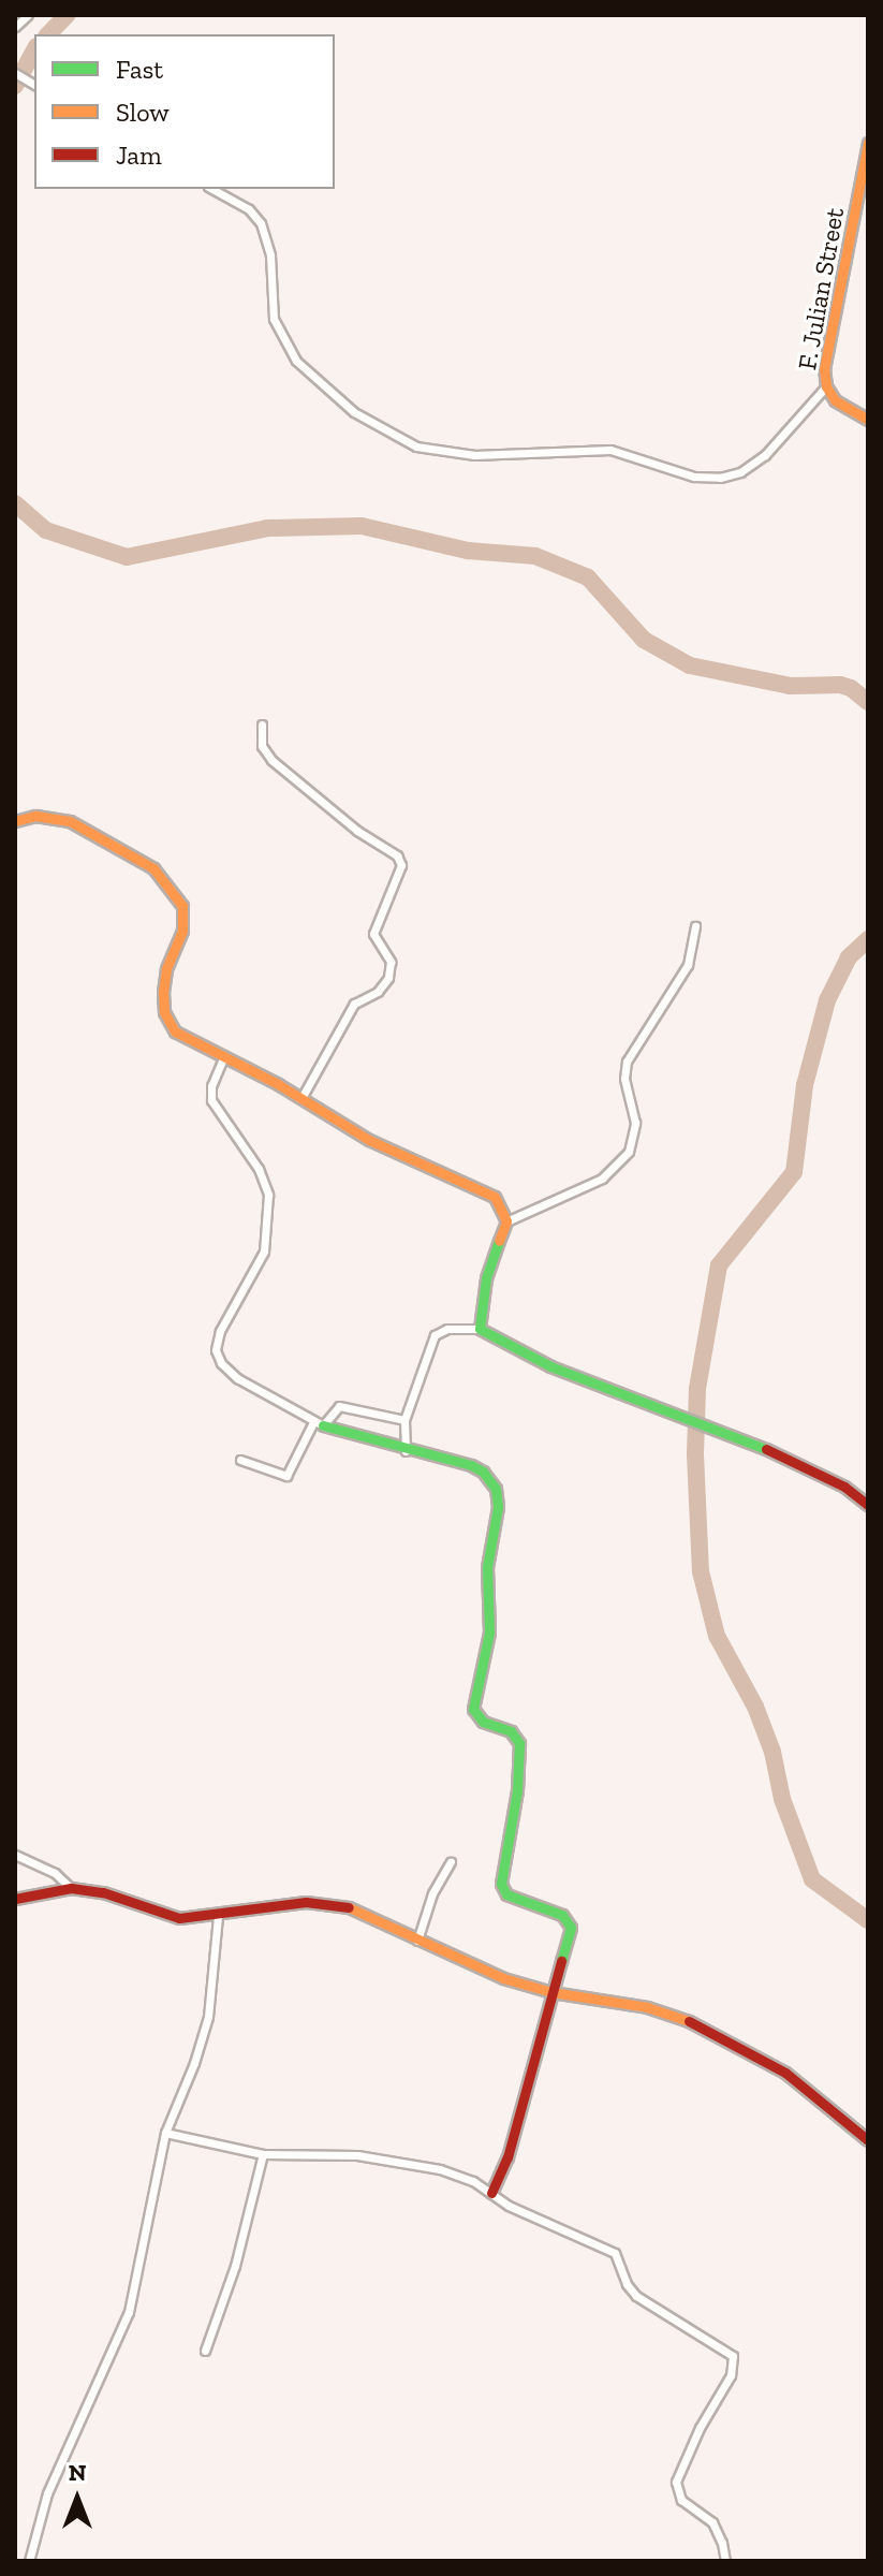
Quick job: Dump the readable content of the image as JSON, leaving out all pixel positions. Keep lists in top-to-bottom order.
{
  "streets": {
    "street": ["F. Julian Street"]
  },
  "legend": ["Fast", "Slow", "Jam"],
  "north": "top"
}
